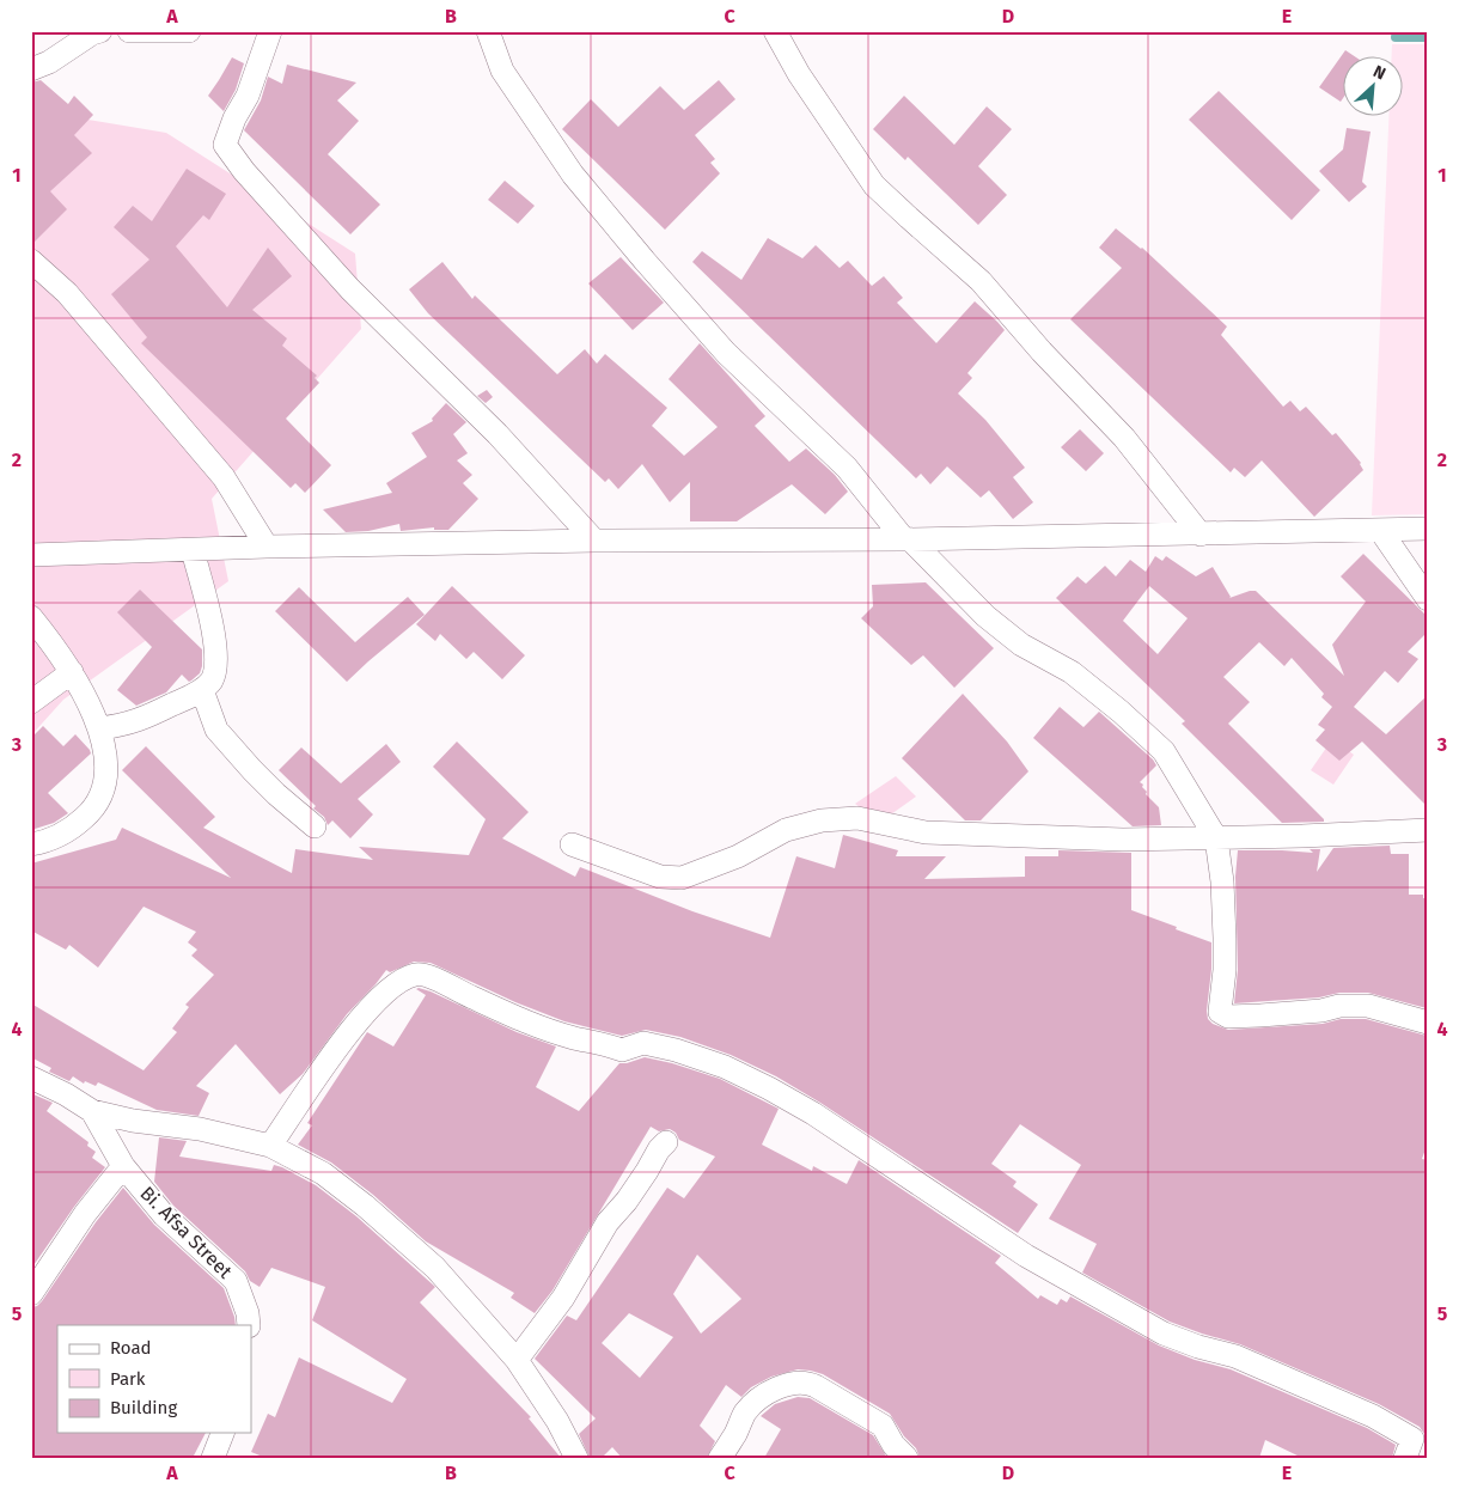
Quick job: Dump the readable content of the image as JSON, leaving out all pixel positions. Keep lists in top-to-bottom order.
{
  "streets": {
    "street": ["Bi. Afsa Street"]
  },
  "legend": ["Road", "Park", "Building"],
  "north": "top right",
  "grid": {
    "columns": [
      "A",
      "B",
      "C",
      "D",
      "E"
    ],
    "rows": [
      "1",
      "2",
      "3",
      "4",
      "5"
    ]
  }
}
